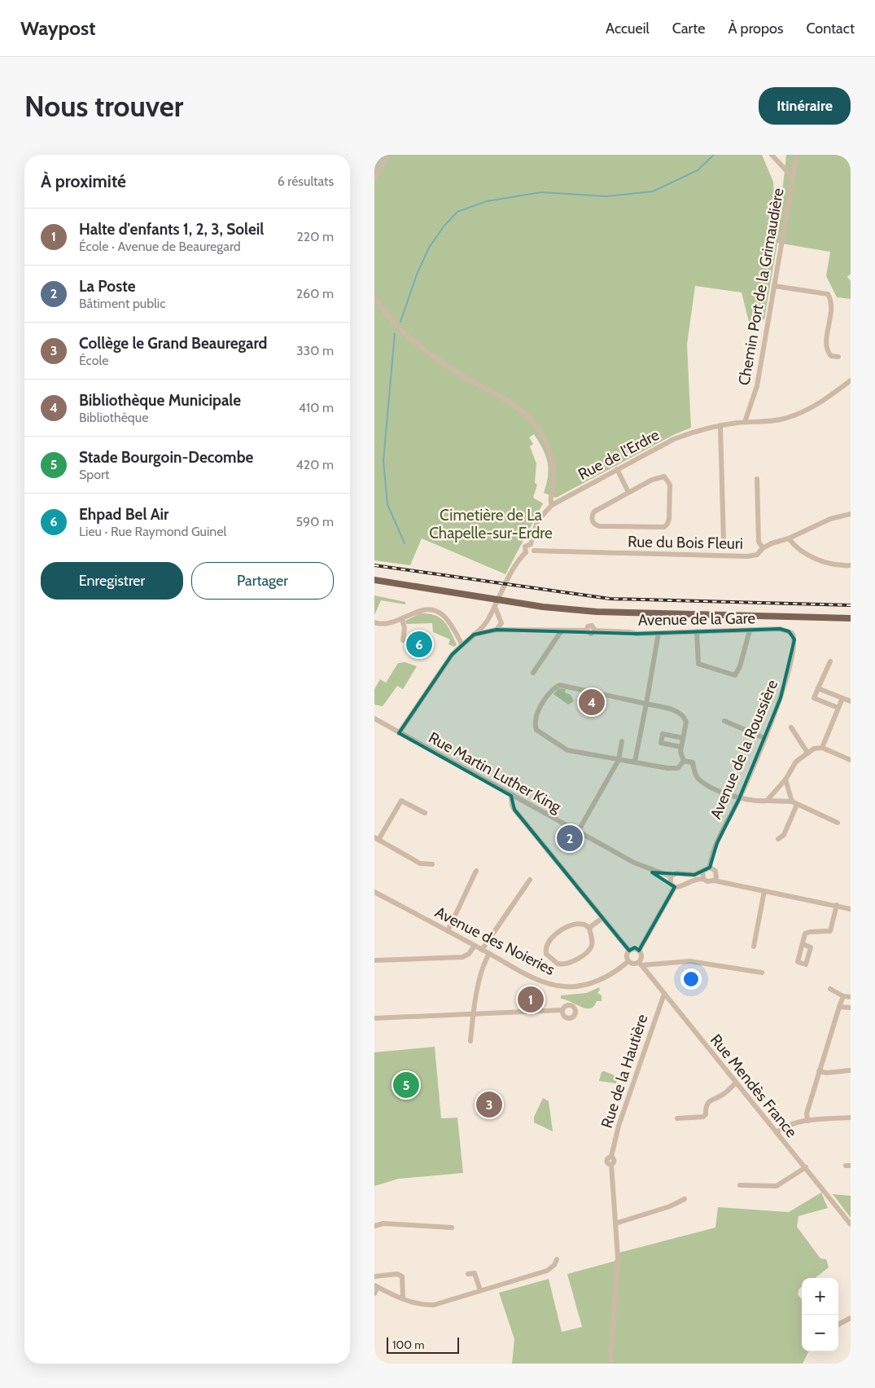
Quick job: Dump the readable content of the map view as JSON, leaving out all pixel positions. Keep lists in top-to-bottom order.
{
  "streets": {
    "street": [
      "Chemin Port de la Grimaudière",
      "Rue de l'Erdre",
      "Rue du Bois Fleuri",
      "Avenue de la Gare",
      "Avenue de la Roussière",
      "Rue Martin Luther King",
      "Avenue des Noieries",
      "Rue de la Hautière",
      "Rue Mendès France"
    ]
  },
  "crossings": [
    ["Chemin Port de la Grimaudière", "Rue de l'Erdre"],
    ["Rue de l'Erdre", "Rue du Bois Fleuri"],
    ["Avenue de la Gare", "Avenue de la Roussière"],
    ["Avenue de la Roussière", "Rue Martin Luther King"],
    ["Avenue des Noieries", "Rue Mendès France"],
    ["Rue de la Hautière", "Rue Mendès France"]
  ],
  "parks": ["Cimetière de La Chapelle-sur-Erdre"],
  "scale_bar": "100 m",
  "page": {
    "header": "Waypost",
    "nav": [
      "Accueil",
      "Carte",
      "À propos",
      "Contact"
    ],
    "buttons": [
      "Itinéraire",
      ["Enregistrer", "Partager"]
    ],
    "title": "Nous trouver",
    "heading": ["À proximité", "6 résultats"],
    "list": [
      {
        "mark": "1",
        "name": "Halte d'enfants 1, 2, 3, Soleil",
        "note": "École · Avenue de Beauregard",
        "value": "220 m"
      },
      {
        "mark": "2",
        "name": "La Poste",
        "note": "Bâtiment public",
        "value": "260 m"
      },
      {
        "mark": "3",
        "name": "Collège le Grand Beauregard",
        "note": "École",
        "value": "330 m"
      },
      {
        "mark": "4",
        "name": "Bibliothèque Municipale",
        "note": "Bibliothèque",
        "value": "410 m"
      },
      {
        "mark": "5",
        "name": "Stade Bourgoin-Decombe",
        "note": "Sport",
        "value": "420 m"
      },
      {
        "mark": "6",
        "name": "Ehpad Bel Air",
        "note": "Lieu · Rue Raymond Guinel",
        "value": "590 m"
      }
    ],
    "pins": [
      "6",
      "4",
      "2",
      "1",
      "5",
      "3"
    ],
    "map_buttons": ["+", "−"],
    "scale": "100 m"
  }
}
